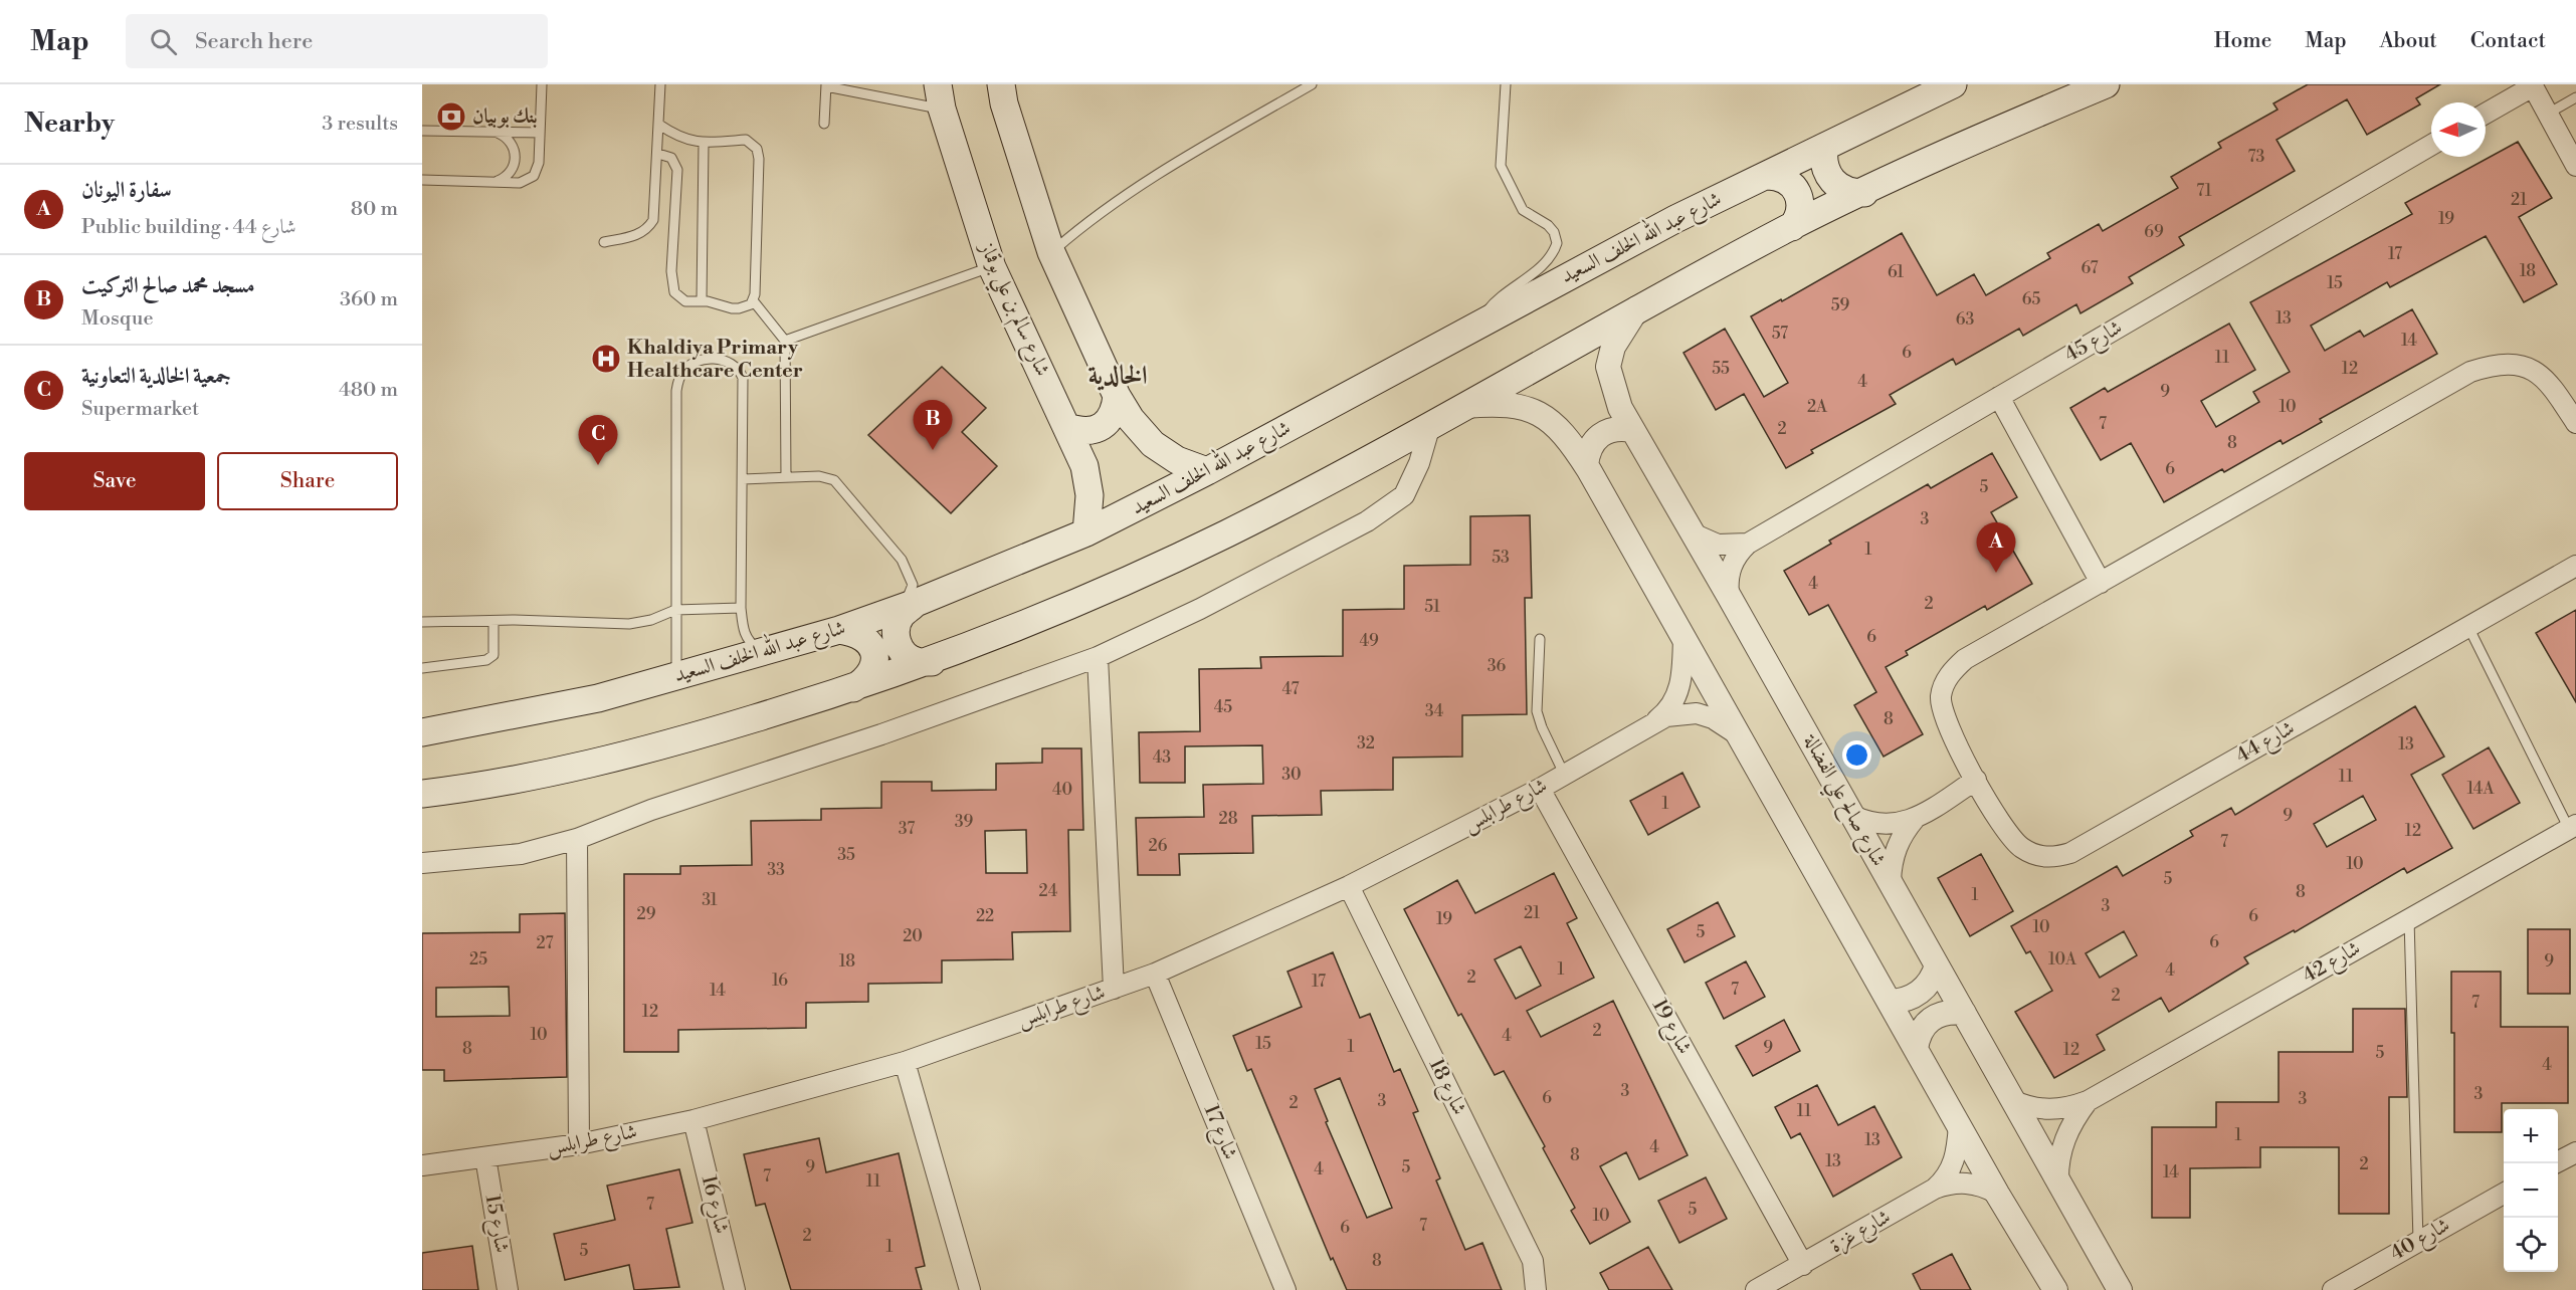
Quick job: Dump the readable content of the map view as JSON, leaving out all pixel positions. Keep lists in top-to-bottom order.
{
  "streets": {
    "main road": ["شارع عبد الله الخلف السعيد", "شارع سالم بن علي بوقماز"],
    "street": [
      "شارع 45",
      "شارع 44",
      "شارع صالح علي الفضالة",
      "شارع طرابلس",
      "شارع 42",
      "شارع 19",
      "شارع 18",
      "شارع 17",
      "شارع 16",
      "شارع 15",
      "شارع غزة",
      "شارع 40"
    ]
  },
  "crossings": [
    ["شارع عبد الله الخلف السعيد", "شارع سالم بن علي بوقماز"],
    ["شارع 45", "شارع صالح علي الفضالة"],
    ["شارع صالح علي الفضالة", "شارع 42"],
    ["شارع طرابلس", "شارع 19"],
    ["شارع طرابلس", "شارع 18"],
    ["شارع طرابلس", "شارع 17"],
    ["شارع طرابلس", "شارع 16"],
    ["شارع طرابلس", "شارع 15"],
    ["شارع 19", "شارع غزة"]
  ],
  "districts": ["الخالدية"],
  "places": {
    "bank": ["بنك بوبيان"],
    "hospital": ["Khaldiya Primary Healthcare Center"]
  },
  "house_numbers": [
    "73",
    "71",
    "21",
    "19",
    "69",
    "17",
    "67",
    "18",
    "61",
    "15",
    "65",
    "59",
    "13",
    "63",
    "57",
    "14",
    "6",
    "11",
    "55",
    "12",
    "4",
    "9",
    "2A",
    "10",
    "7",
    "2",
    "8",
    "6",
    "5",
    "3",
    "1",
    "53",
    "4",
    "2",
    "51",
    "6",
    "49",
    "36",
    "47",
    "45",
    "34",
    "8",
    "32",
    "13",
    "43",
    "30",
    "11",
    "14A",
    "40",
    "1",
    "9",
    "28",
    "39",
    "37",
    "12",
    "7",
    "26",
    "35",
    "10",
    "33",
    "5",
    "24",
    "8",
    "1",
    "31",
    "3",
    "21",
    "29",
    "22",
    "6",
    "19",
    "10",
    "5",
    "20",
    "6",
    "27",
    "25",
    "10A",
    "18",
    "9",
    "1",
    "4",
    "2",
    "16",
    "17",
    "7",
    "14",
    "2",
    "7",
    "12",
    "2",
    "10",
    "4",
    "15",
    "1",
    "9",
    "8",
    "12",
    "5",
    "4",
    "3",
    "3",
    "6",
    "3",
    "3",
    "2",
    "11",
    "1",
    "13",
    "4",
    "8",
    "13",
    "2",
    "9",
    "5",
    "4",
    "14",
    "7",
    "11",
    "7",
    "5",
    "10",
    "7",
    "6",
    "2",
    "1",
    "5",
    "8"
  ],
  "north": "left",
  "page": {
    "header": "Map",
    "search": "Search here",
    "nav": [
      "Home",
      "Map",
      "About",
      "Contact"
    ],
    "heading": ["Nearby", "3 results"],
    "list": [
      {
        "mark": "A",
        "name": "سفارة اليونان",
        "note": "Public building · شارع 44",
        "value": "80 m"
      },
      {
        "mark": "B",
        "name": "مسجد محمد صالح التركيت",
        "note": "Mosque",
        "value": "360 m"
      },
      {
        "mark": "C",
        "name": "جمعية الخالدية التعاونية",
        "note": "Supermarket",
        "value": "480 m"
      }
    ],
    "pins": ["B", "C", "A"],
    "buttons": ["Save", "Share"],
    "map_buttons": ["+", "−"]
  }
}
